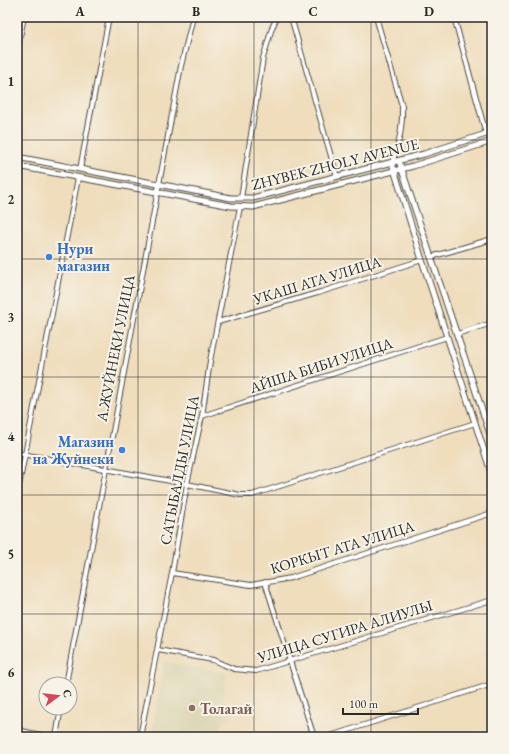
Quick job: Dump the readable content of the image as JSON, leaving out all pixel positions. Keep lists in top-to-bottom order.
{
  "streets": {
    "street": [
      "ZHYBEK ZHOLY AVENUE",
      "УКАШ АТА УЛИЦА",
      "А.ЖУЙНЕКИ УЛИЦА",
      "АЙША БИБИ УЛИЦА",
      "САТЫБАЛДЫ УЛИЦА",
      "КОРКЫТ АТА УЛИЦА",
      "УЛИЦА СУГИРА АЛИУЛЫ"
    ]
  },
  "crossings": [
    ["ZHYBEK ZHOLY AVENUE", "А.ЖУЙНЕКИ УЛИЦА"],
    ["ZHYBEK ZHOLY AVENUE", "САТЫБАЛДЫ УЛИЦА"],
    ["УКАШ АТА УЛИЦА", "САТЫБАЛДЫ УЛИЦА"],
    ["АЙША БИБИ УЛИЦА", "САТЫБАЛДЫ УЛИЦА"],
    ["САТЫБАЛДЫ УЛИЦА", "КОРКЫТ АТА УЛИЦА"],
    ["САТЫБАЛДЫ УЛИЦА", "УЛИЦА СУГИРА АЛИУЛЫ"]
  ],
  "places": ["Нури магазин", "Магазин на Жуйнеки", "Толагай"],
  "scale_bar": "100 m",
  "north": "right",
  "grid": {
    "columns": [
      "A",
      "B",
      "C",
      "D"
    ],
    "rows": [
      "1",
      "2",
      "3",
      "4",
      "5",
      "6"
    ]
  }
}
